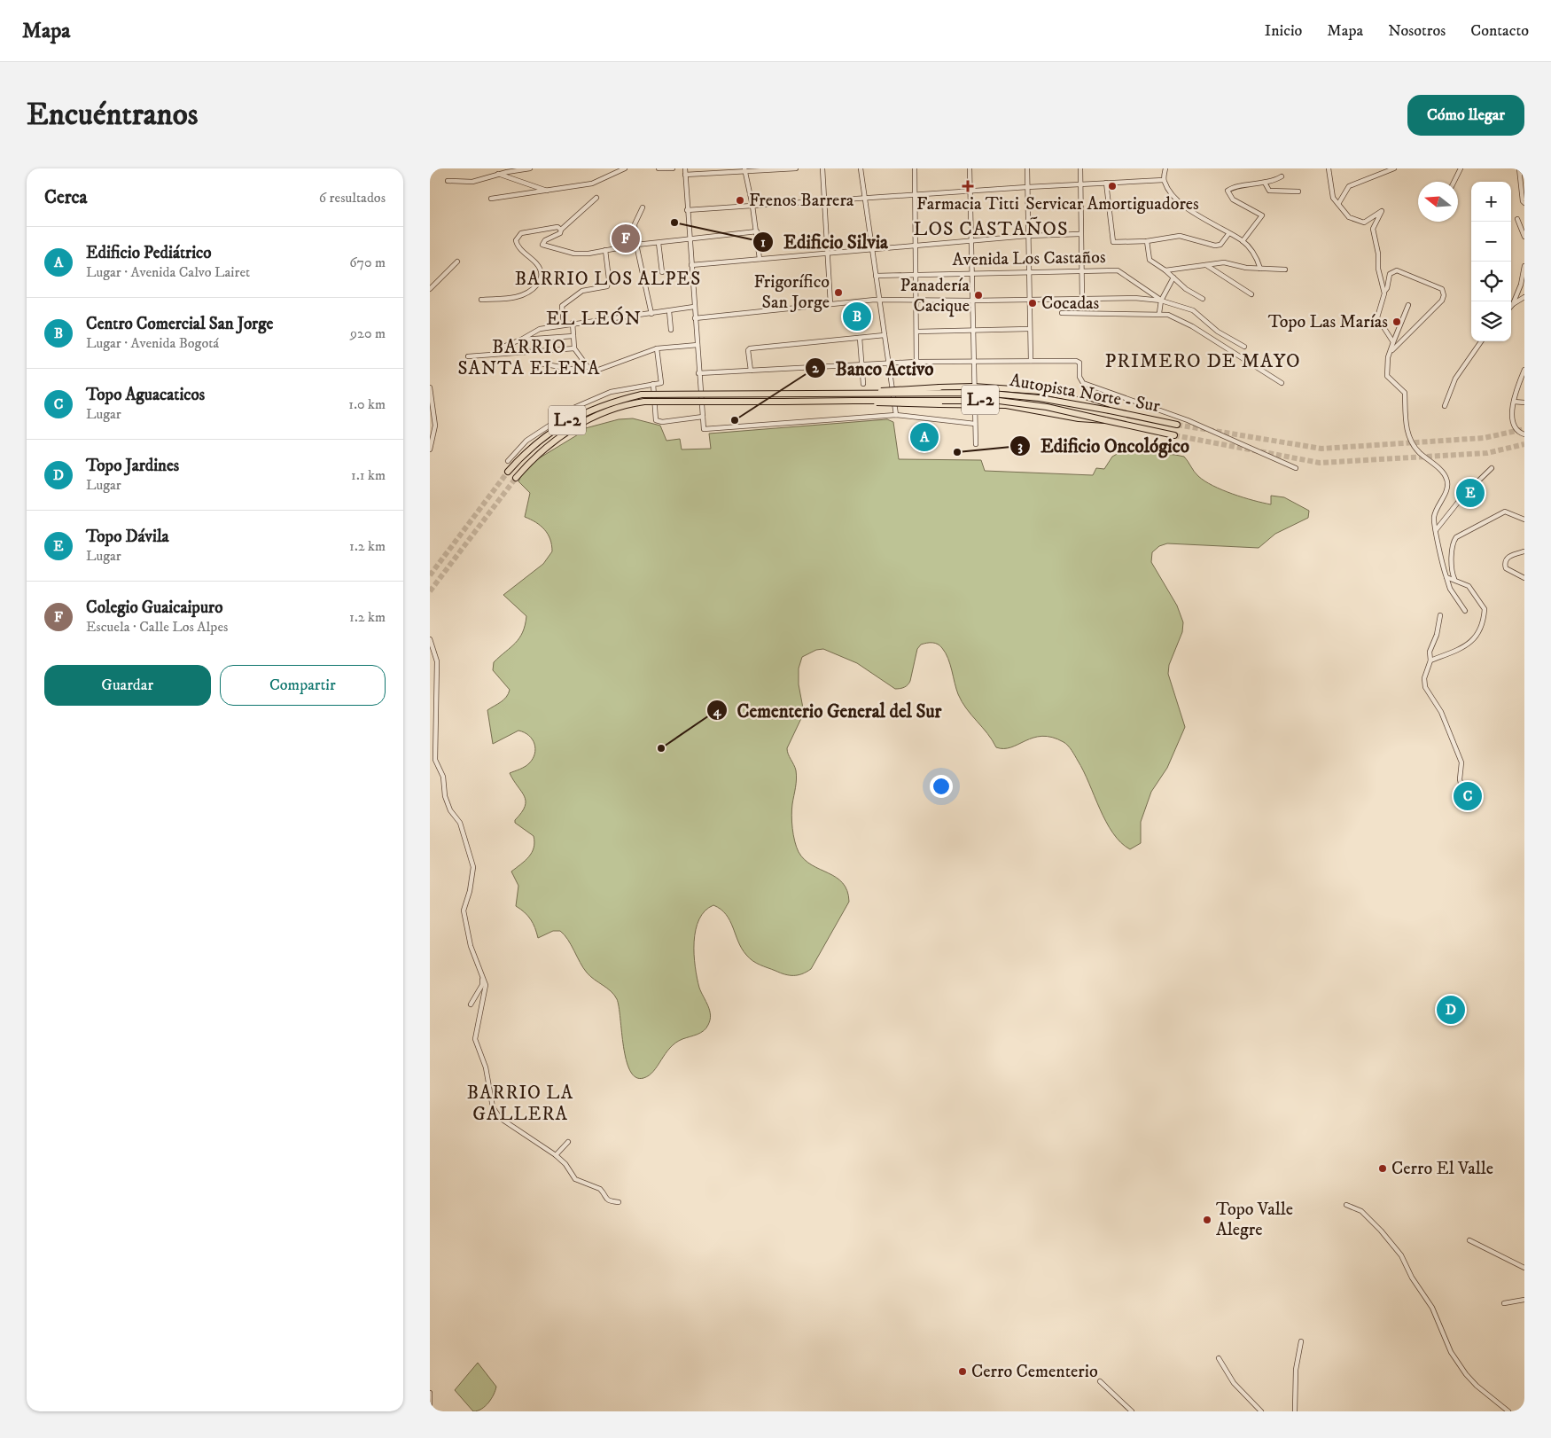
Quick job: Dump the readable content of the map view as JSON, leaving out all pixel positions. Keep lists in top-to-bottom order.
{
  "streets": {
    "highway": ["Autopista Norte - Sur", "L-2"],
    "street": ["Avenida Los Castaños"]
  },
  "districts": [
    "LOS CASTAÑOS",
    "BARRIO LOS ALPES",
    "EL LEÓN",
    "BARRIO SANTA ELENA",
    "PRIMERO DE MAYO",
    "BARRIO LA GALLERA"
  ],
  "places": {
    "health": ["Farmacia Titti"],
    "other": [
      "Servicar Amortiguadores",
      "Frenos Barrera",
      "Edificio Silvia",
      "Frigorífico San Jorge",
      "Panadería Cacique",
      "Cocadas",
      "Topo Las Marías",
      "Banco Activo",
      "Edificio Oncológico",
      "Cementerio General del Sur",
      "Cerro El Valle",
      "Topo Valle Alegre",
      "Cerro Cementerio"
    ]
  },
  "north": "left",
  "page": {
    "header": "Mapa",
    "nav": [
      "Inicio",
      "Mapa",
      "Nosotros",
      "Contacto"
    ],
    "buttons": [
      "Cómo llegar",
      ["Guardar", "Compartir"]
    ],
    "title": "Encuéntranos",
    "heading": ["Cerca", "6 resultados"],
    "map_buttons": ["+", "−"],
    "pins": [
      "F",
      "B",
      "A",
      "E",
      "C",
      "D"
    ],
    "list": [
      {
        "mark": "A",
        "name": "Edificio Pediátrico",
        "note": "Lugar · Avenida Calvo Lairet",
        "value": "670 m"
      },
      {
        "mark": "B",
        "name": "Centro Comercial San Jorge",
        "note": "Lugar · Avenida Bogotá",
        "value": "920 m"
      },
      {
        "mark": "C",
        "name": "Topo Aguacaticos",
        "note": "Lugar",
        "value": "1.0 km"
      },
      {
        "mark": "D",
        "name": "Topo Jardines",
        "note": "Lugar",
        "value": "1.1 km"
      },
      {
        "mark": "E",
        "name": "Topo Dávila",
        "note": "Lugar",
        "value": "1.2 km"
      },
      {
        "mark": "F",
        "name": "Colegio Guaicaipuro",
        "note": "Escuela · Calle Los Alpes",
        "value": "1.2 km"
      }
    ]
  }
}
